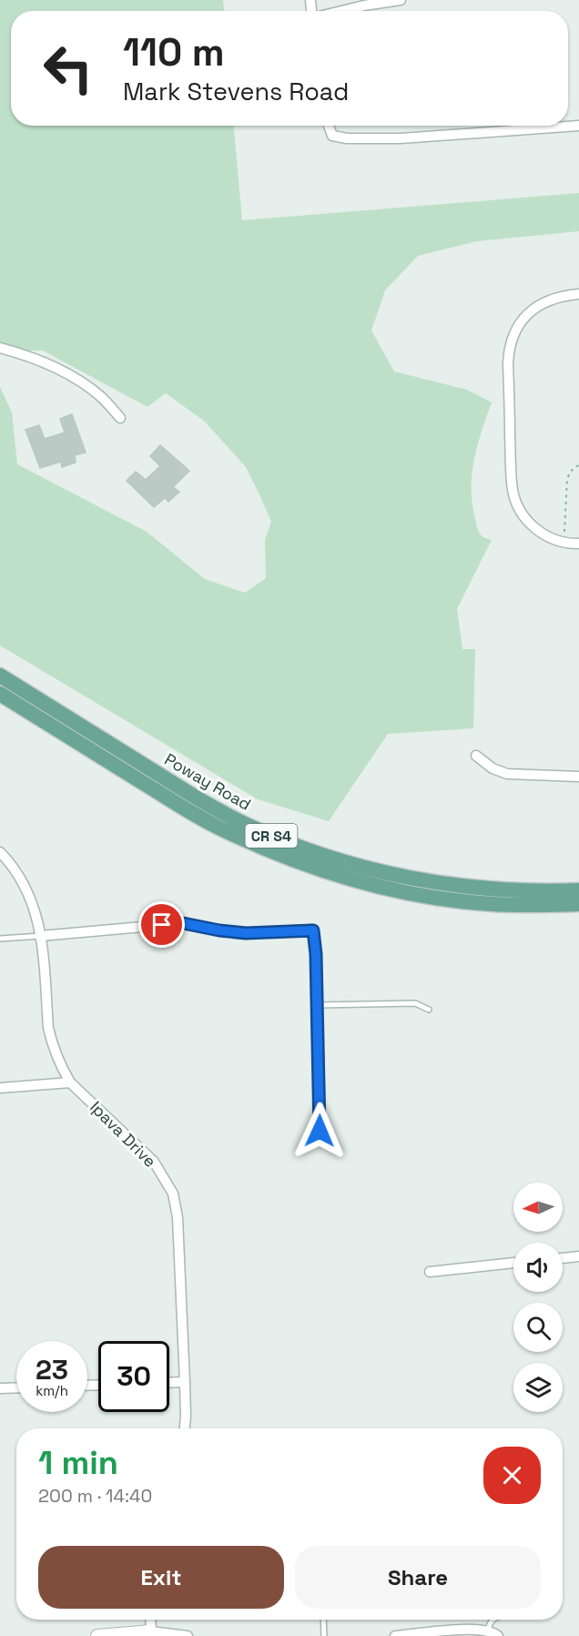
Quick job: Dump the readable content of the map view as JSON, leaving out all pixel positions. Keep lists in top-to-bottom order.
{
  "streets": {
    "main road": ["Poway Road", "CR S4"],
    "street": ["Ipava Drive"]
  },
  "north": "left",
  "page": {
    "turn": ["110 m", "Mark Stevens Road"],
    "speed": "23 km/h",
    "limit": "30",
    "heading": ["1 min", "200 m · 14:40"],
    "buttons": ["Exit", "Share"]
  }
}
